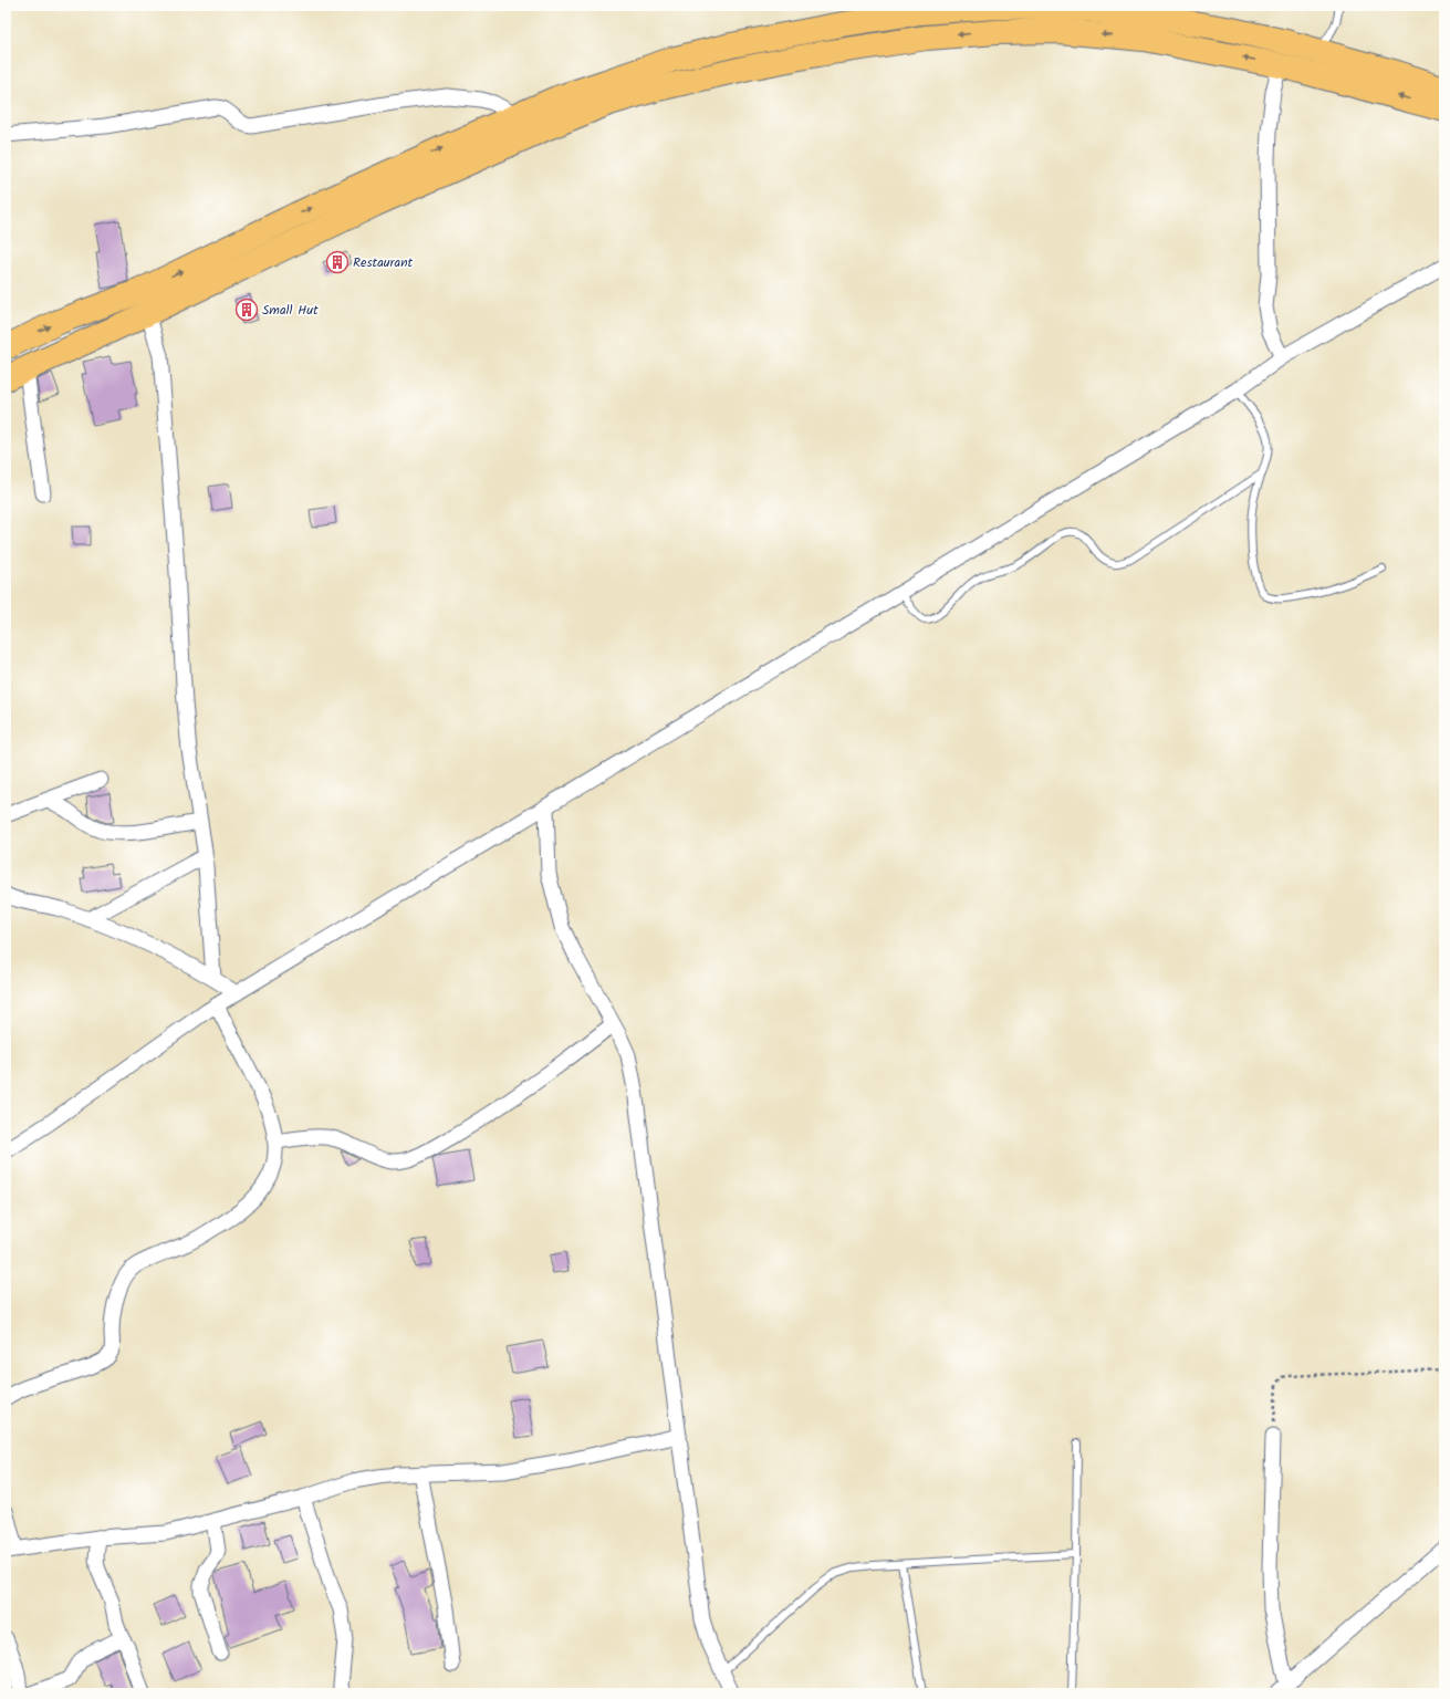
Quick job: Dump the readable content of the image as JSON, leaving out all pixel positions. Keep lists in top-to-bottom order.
{
  "places": {
    "building": ["Restaurant", "Small Hut"]
  }
}
